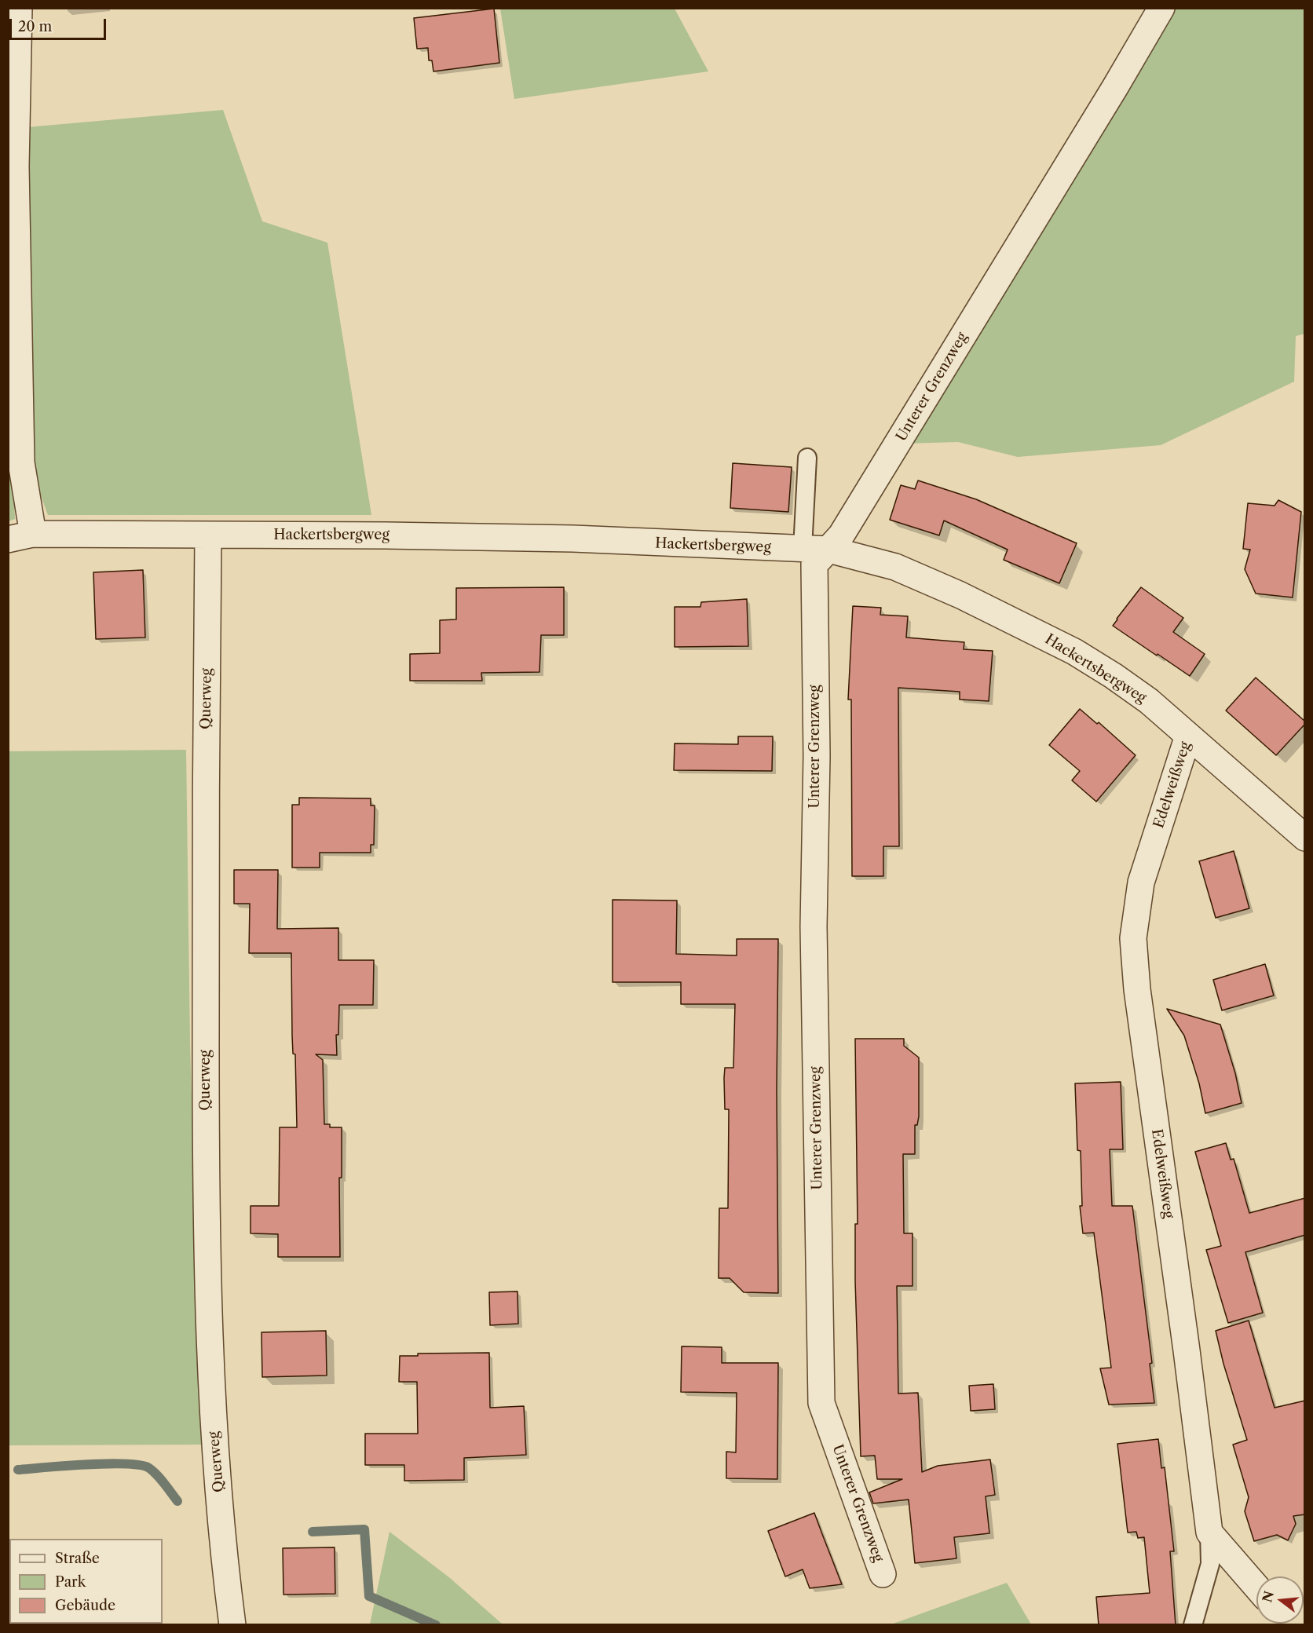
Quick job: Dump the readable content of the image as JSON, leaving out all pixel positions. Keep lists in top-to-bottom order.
{
  "streets": {
    "street": [
      "Unterer Grenzweg",
      "Hackertsbergweg",
      "Querweg",
      "Edelweißweg"
    ]
  },
  "crossings": [
    ["Unterer Grenzweg", "Hackertsbergweg"],
    ["Hackertsbergweg", "Querweg"],
    ["Hackertsbergweg", "Edelweißweg"]
  ],
  "legend": ["Straße", "Park", "Gebäude"],
  "scale_bar": "20 m",
  "north": "left"
}
